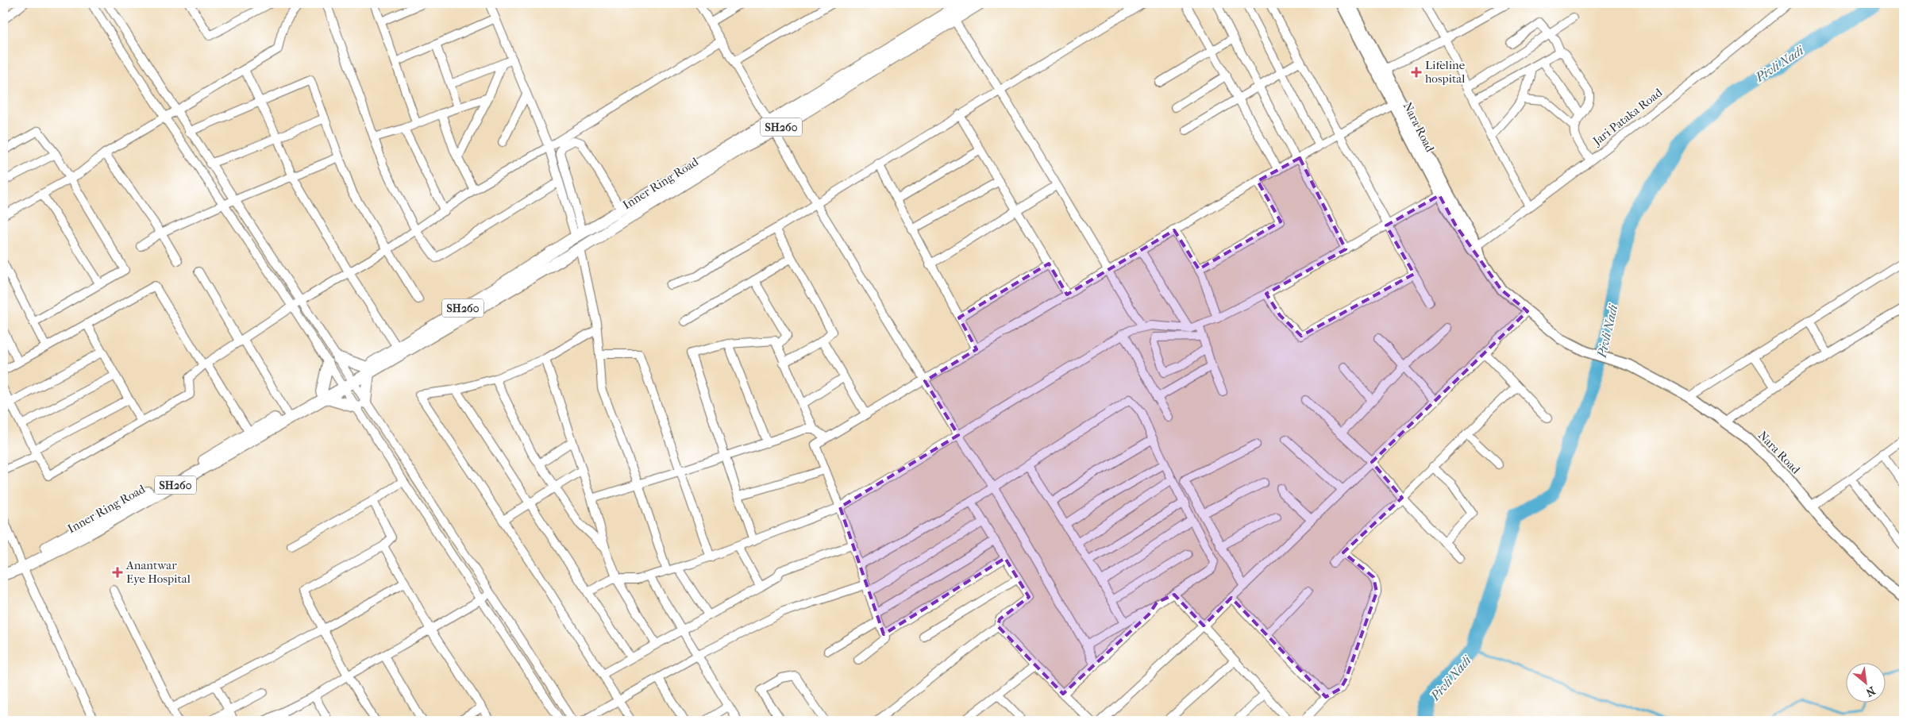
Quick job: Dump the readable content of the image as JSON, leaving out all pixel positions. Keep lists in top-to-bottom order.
{
  "streets": {
    "highway": ["SH260", "Inner Ring Road"],
    "main road": ["Nara Road"],
    "street": ["Jari Pataka Road"]
  },
  "crossings": [
    ["Jari Pataka Road", "Nara Road"]
  ],
  "water": ["Pivli Nadi"],
  "places": {
    "health": ["Lifeline hospital", "Anantwar Eye Hospital"]
  },
  "north": "bottom right"
}
